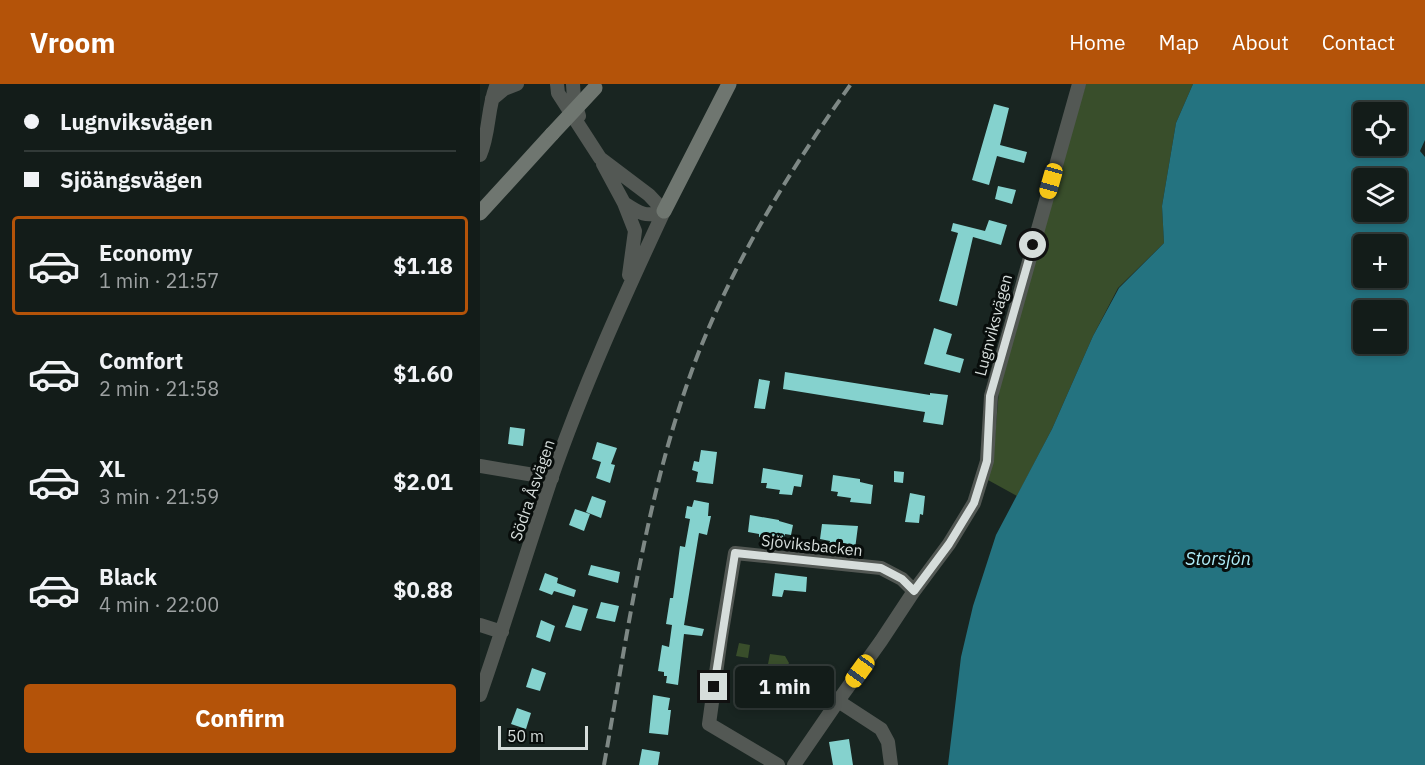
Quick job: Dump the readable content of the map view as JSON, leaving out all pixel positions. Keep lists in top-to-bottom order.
{
  "streets": {
    "street": ["Lugnviksvägen", "Södra Åsvägen", "Sjöviksbacken"]
  },
  "crossings": [
    ["Lugnviksvägen", "Sjöviksbacken"]
  ],
  "water": ["Storsjön"],
  "scale_bar": "50 m",
  "page": {
    "header": "Vroom",
    "nav": [
      "Home",
      "Map",
      "About",
      "Contact"
    ],
    "banner": ["Lugnviksvägen", "Sjöängsvägen"],
    "map_buttons": ["+", "−"],
    "list": [
      {
        "name": "Economy",
        "note": "1 min · 21:57",
        "value": "$1.18"
      },
      {
        "name": "Comfort",
        "note": "2 min · 21:58",
        "value": "$1.60"
      },
      {
        "name": "XL",
        "note": "3 min · 21:59",
        "value": "$2.01"
      },
      {
        "name": "Black",
        "note": "4 min · 22:00",
        "value": "$0.88"
      }
    ],
    "bubble": "1 min",
    "buttons": "Confirm",
    "scale": "50 m"
  }
}
